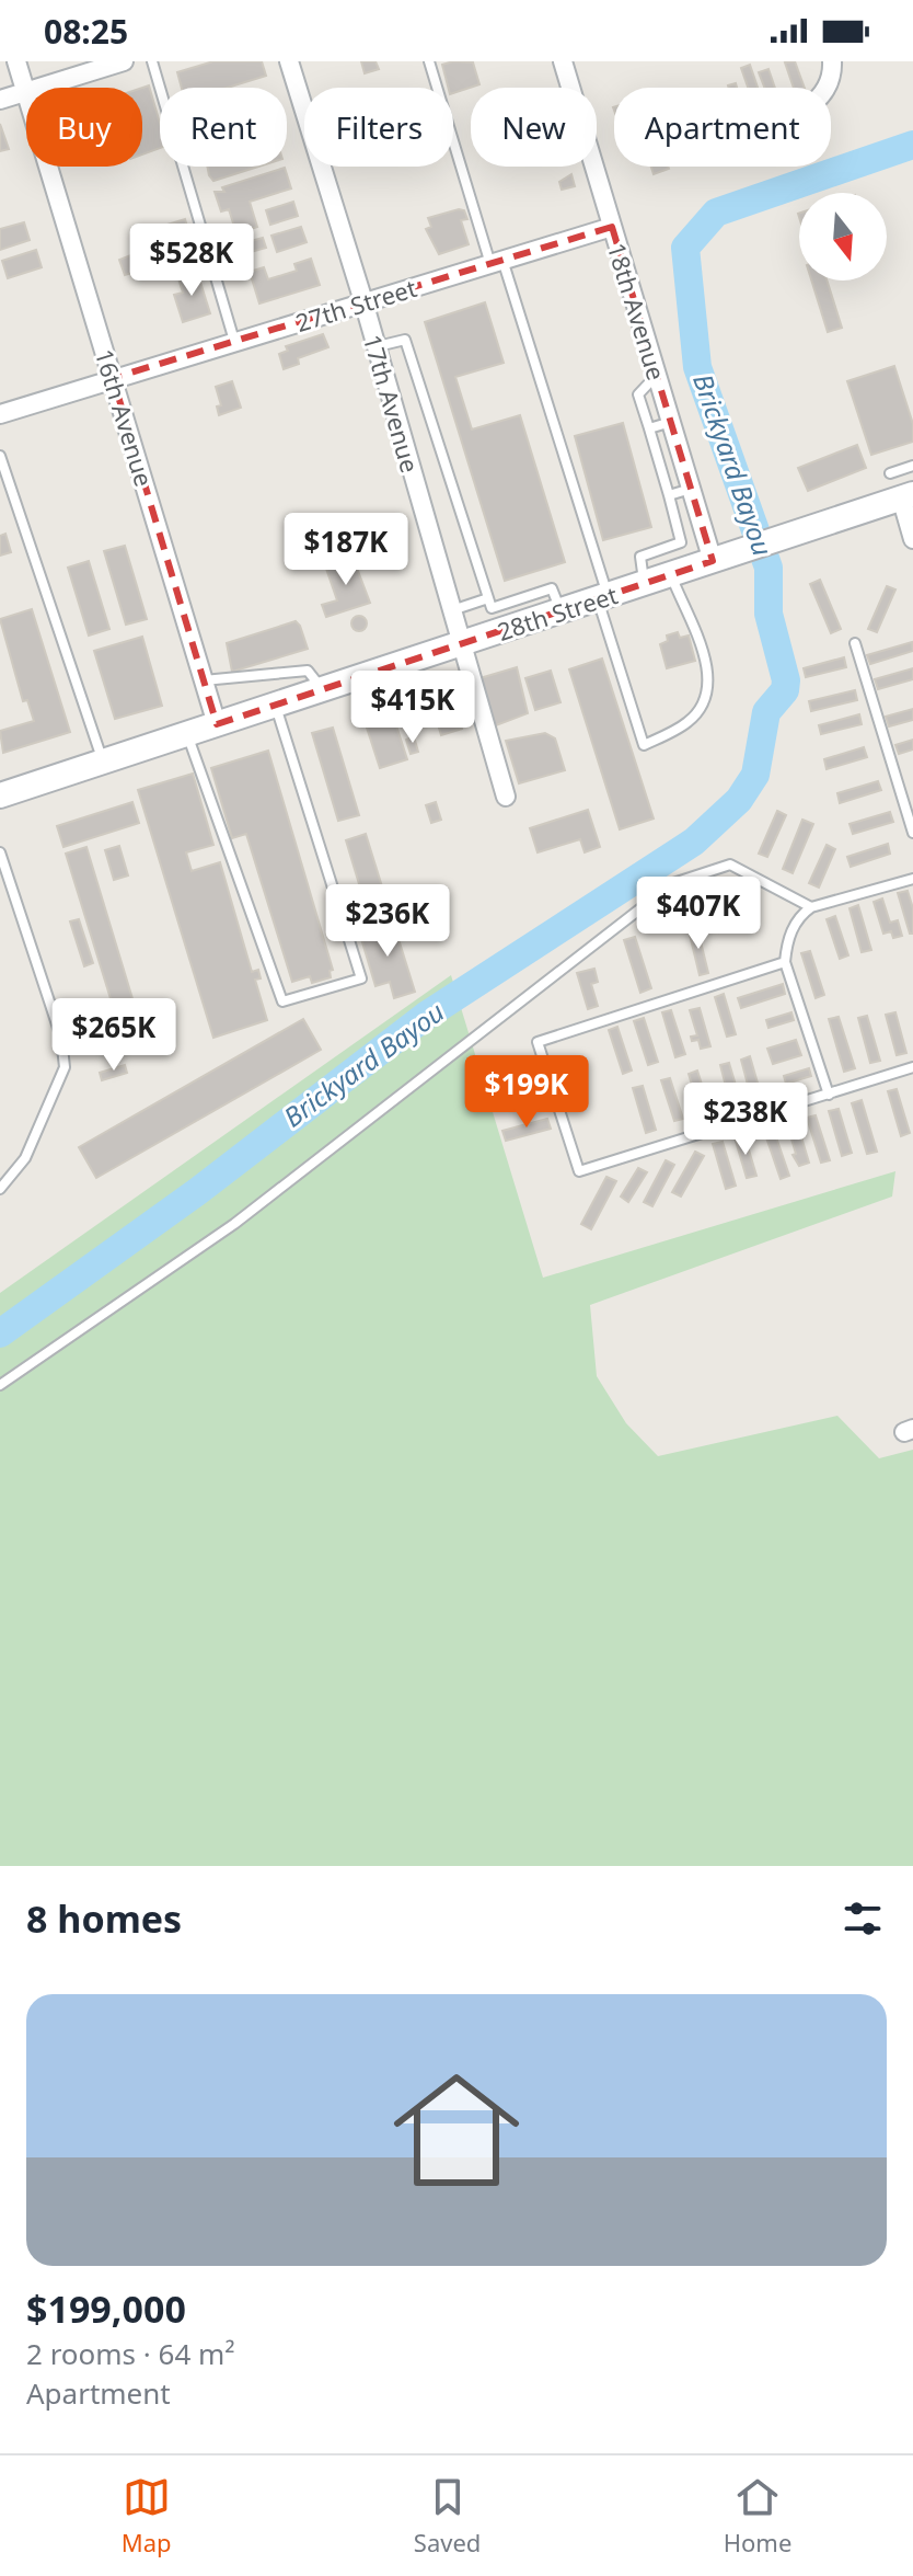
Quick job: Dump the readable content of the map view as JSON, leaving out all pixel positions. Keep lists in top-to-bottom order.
{
  "streets": {
    "main road": ["28th Street"],
    "street": [
      "27th Street",
      "18th Avenue",
      "17th Avenue",
      "16th Avenue"
    ]
  },
  "crossings": [
    ["27th Street", "18th Avenue"],
    ["27th Street", "17th Avenue"],
    ["27th Street", "16th Avenue"],
    ["18th Avenue", "28th Street"],
    ["17th Avenue", "28th Street"],
    ["16th Avenue", "28th Street"]
  ],
  "water": ["Brickyard Bayou"],
  "north": "bottom",
  "page": {
    "status": "08:25",
    "chip": [
      "Buy",
      "Rent",
      "Filters",
      "New",
      "Apartment"
    ],
    "price": [
      "$528K",
      "$187K",
      "$415K",
      "$407K",
      "$236K",
      "$265K",
      "$199K",
      "$238K"
    ],
    "heading": "8 homes",
    "list": [
      {
        "name": "$199,000",
        "note": "2 rooms · 64 m² · Apartment"
      }
    ],
    "tabs": ["Map", "Saved", "Home"]
  }
}
